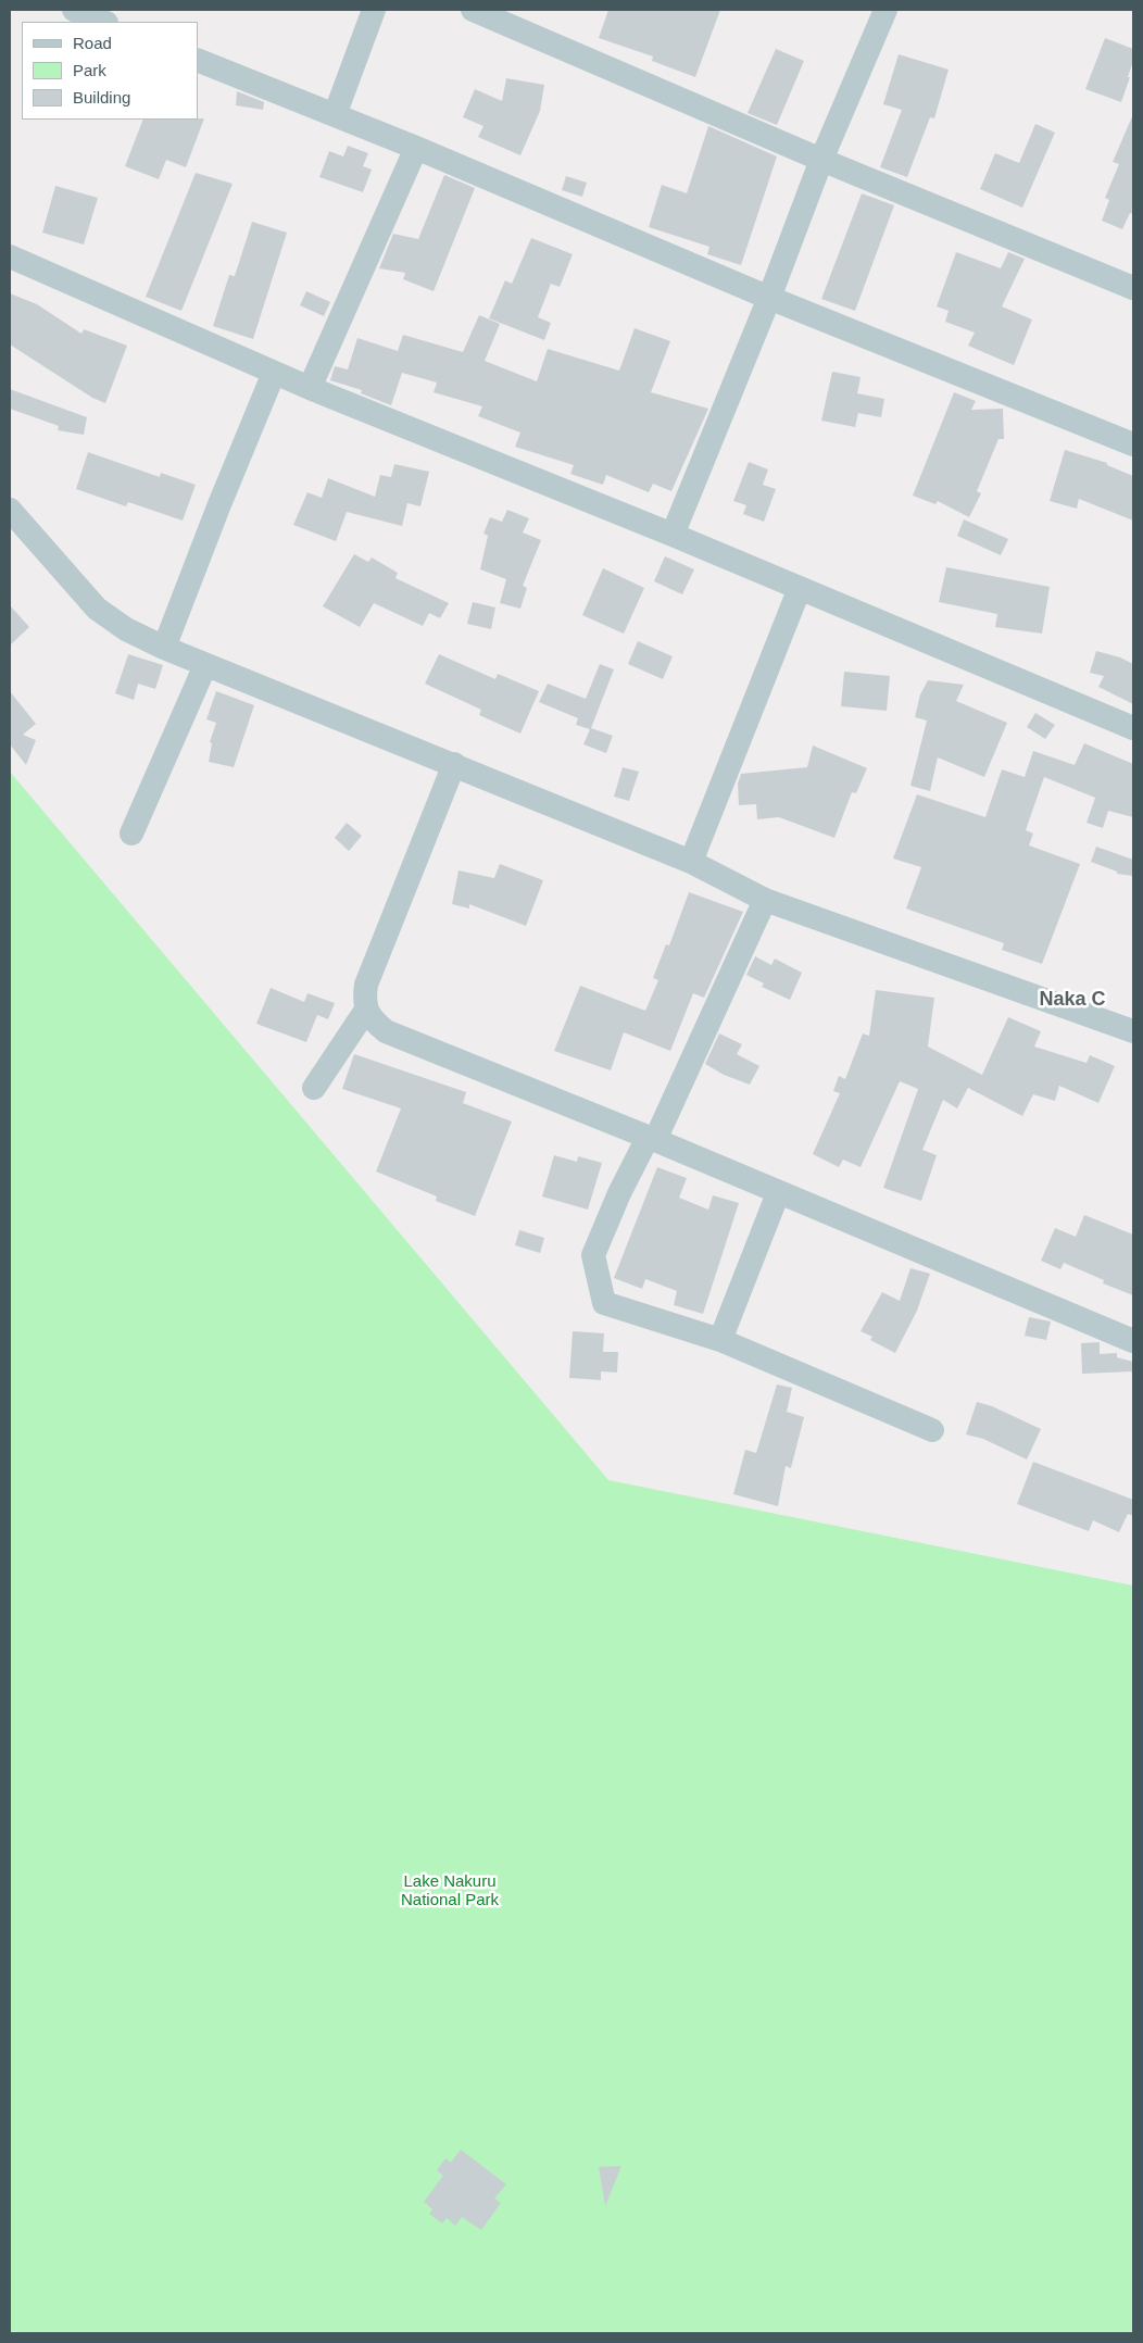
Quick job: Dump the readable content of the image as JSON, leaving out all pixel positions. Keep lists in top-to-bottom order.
{
  "districts": ["Naka C"],
  "parks": ["Lake Nakuru National Park"],
  "legend": ["Road", "Park", "Building"]
}
